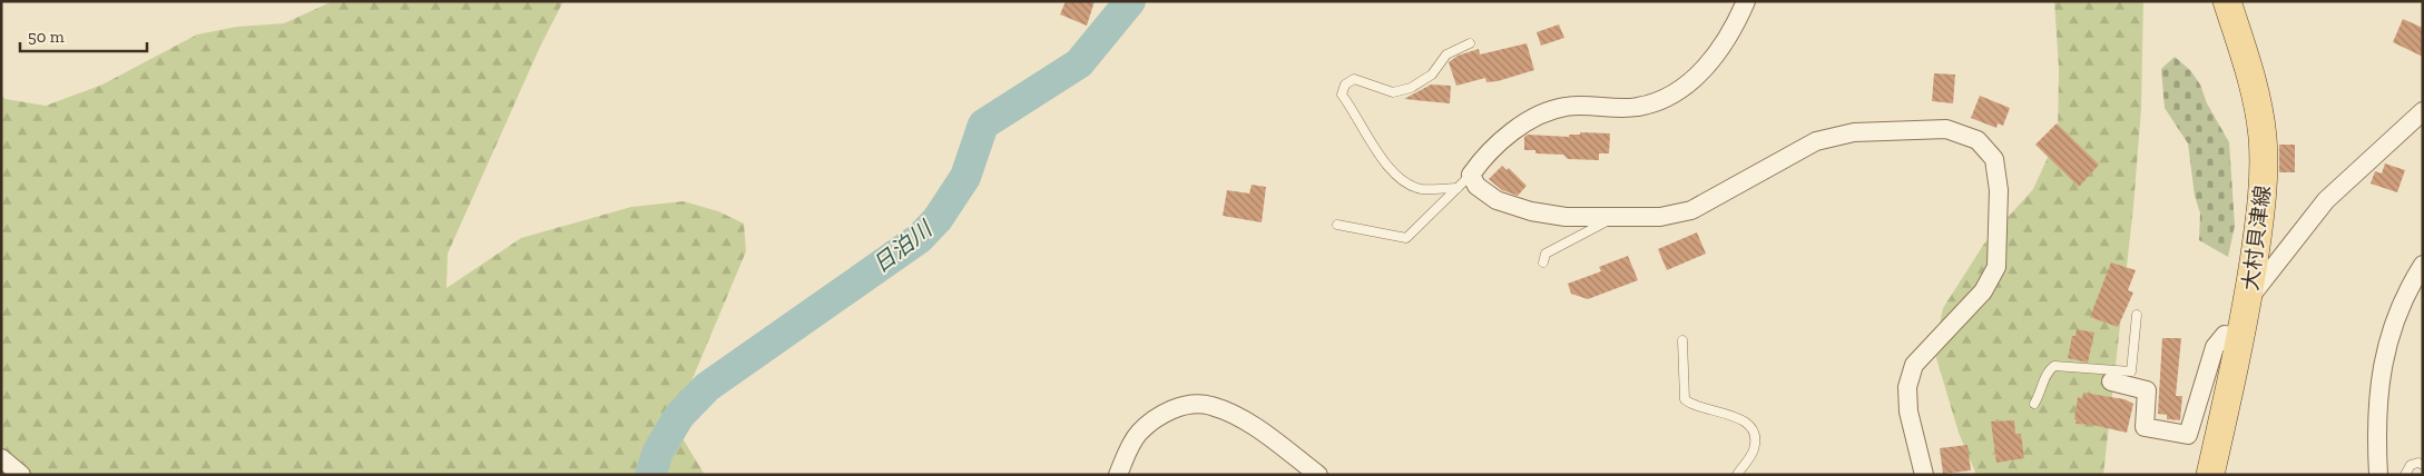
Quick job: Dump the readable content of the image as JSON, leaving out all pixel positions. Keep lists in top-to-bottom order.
{
  "streets": {
    "main road": ["大村貝津線"]
  },
  "water": ["日泊川"],
  "scale_bar": "50 m"
}
